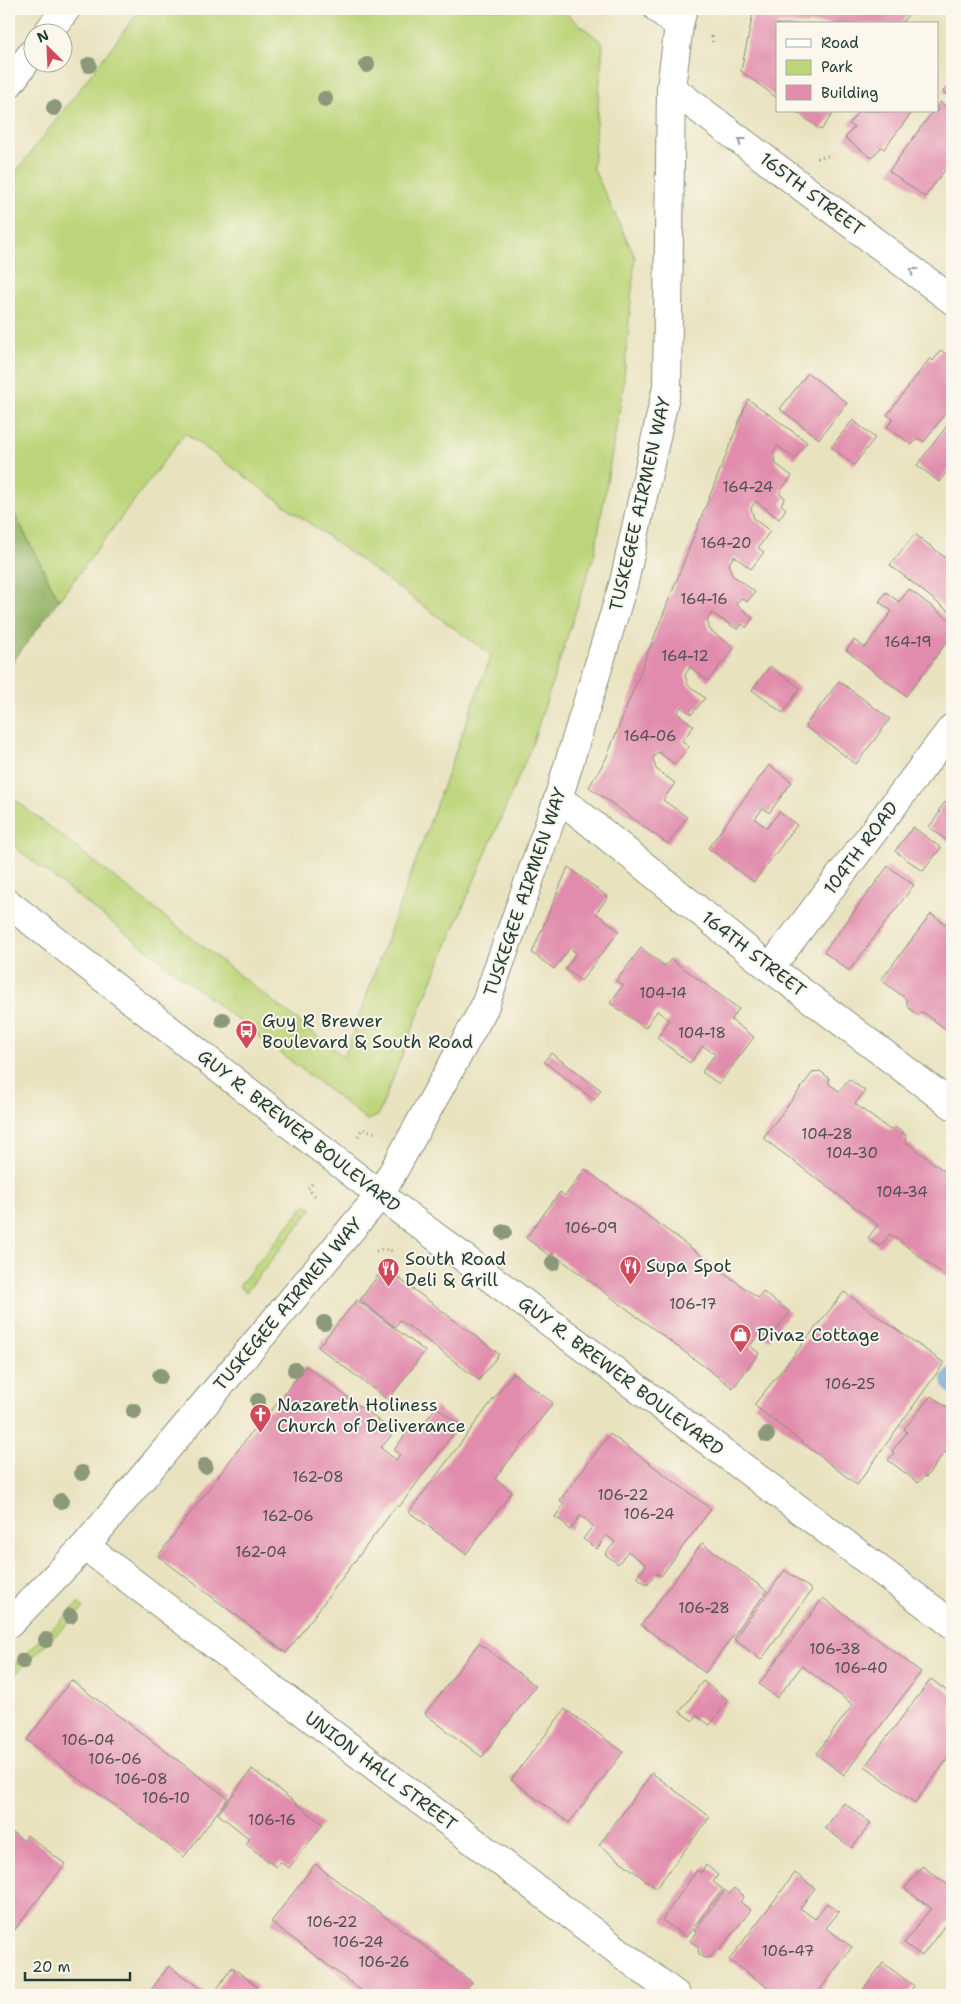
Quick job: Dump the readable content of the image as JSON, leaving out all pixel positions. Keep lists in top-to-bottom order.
{
  "streets": {
    "street": [
      "165TH STREET",
      "TUSKEGEE AIRMEN WAY",
      "104TH ROAD",
      "164TH STREET",
      "GUY R. BREWER BOULEVARD",
      "UNION HALL STREET"
    ]
  },
  "crossings": [
    ["165TH STREET", "TUSKEGEE AIRMEN WAY"],
    ["TUSKEGEE AIRMEN WAY", "164TH STREET"],
    ["TUSKEGEE AIRMEN WAY", "GUY R. BREWER BOULEVARD"],
    ["TUSKEGEE AIRMEN WAY", "UNION HALL STREET"],
    ["104TH ROAD", "164TH STREET"]
  ],
  "one_way": ["165TH STREET"],
  "places": {
    "bus stop": ["Guy R Brewer Boulevard & South Road"],
    "restaurant": ["Supa Spot", "South Road Deli & Grill"],
    "shop": ["Divaz Cottage"],
    "church": ["Nazareth Holiness Church of Deliverance"]
  },
  "house_numbers": [
    "164-24",
    "164-20",
    "164-16",
    "164-19",
    "164-12",
    "164-06",
    "104-14",
    "104-18",
    "104-28",
    "104-30",
    "104-34",
    "106-09",
    "106-17",
    "106-25",
    "162-08",
    "106-22",
    "106-24",
    "162-06",
    "162-04",
    "106-28",
    "106-38",
    "106-40",
    "106-04",
    "106-06",
    "106-08",
    "106-10",
    "106-16",
    "106-22",
    "106-24",
    "106-47",
    "106-26"
  ],
  "legend": ["Road", "Park", "Building"],
  "scale_bar": "20 m",
  "north": "top left"
}
